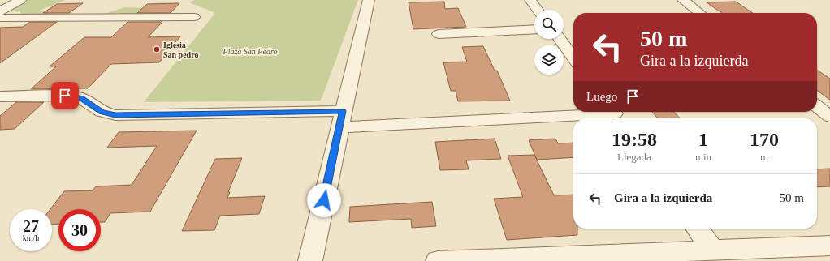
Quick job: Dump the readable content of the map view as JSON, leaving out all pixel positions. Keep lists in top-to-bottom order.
{
  "parks": ["Plaza San Pedro"],
  "places": ["Iglesia San pedro"],
  "page": {
    "turn": ["50 m", "Gira a la izquierda"],
    "then": "Luego",
    "eta": [
      "19:58",
      "Llegada",
      "1",
      "min",
      "170",
      "m"
    ],
    "list": [
      {
        "name": "Gira a la izquierda",
        "value": "50 m"
      }
    ],
    "speed": "27 km/h",
    "limit": "30"
  }
}
